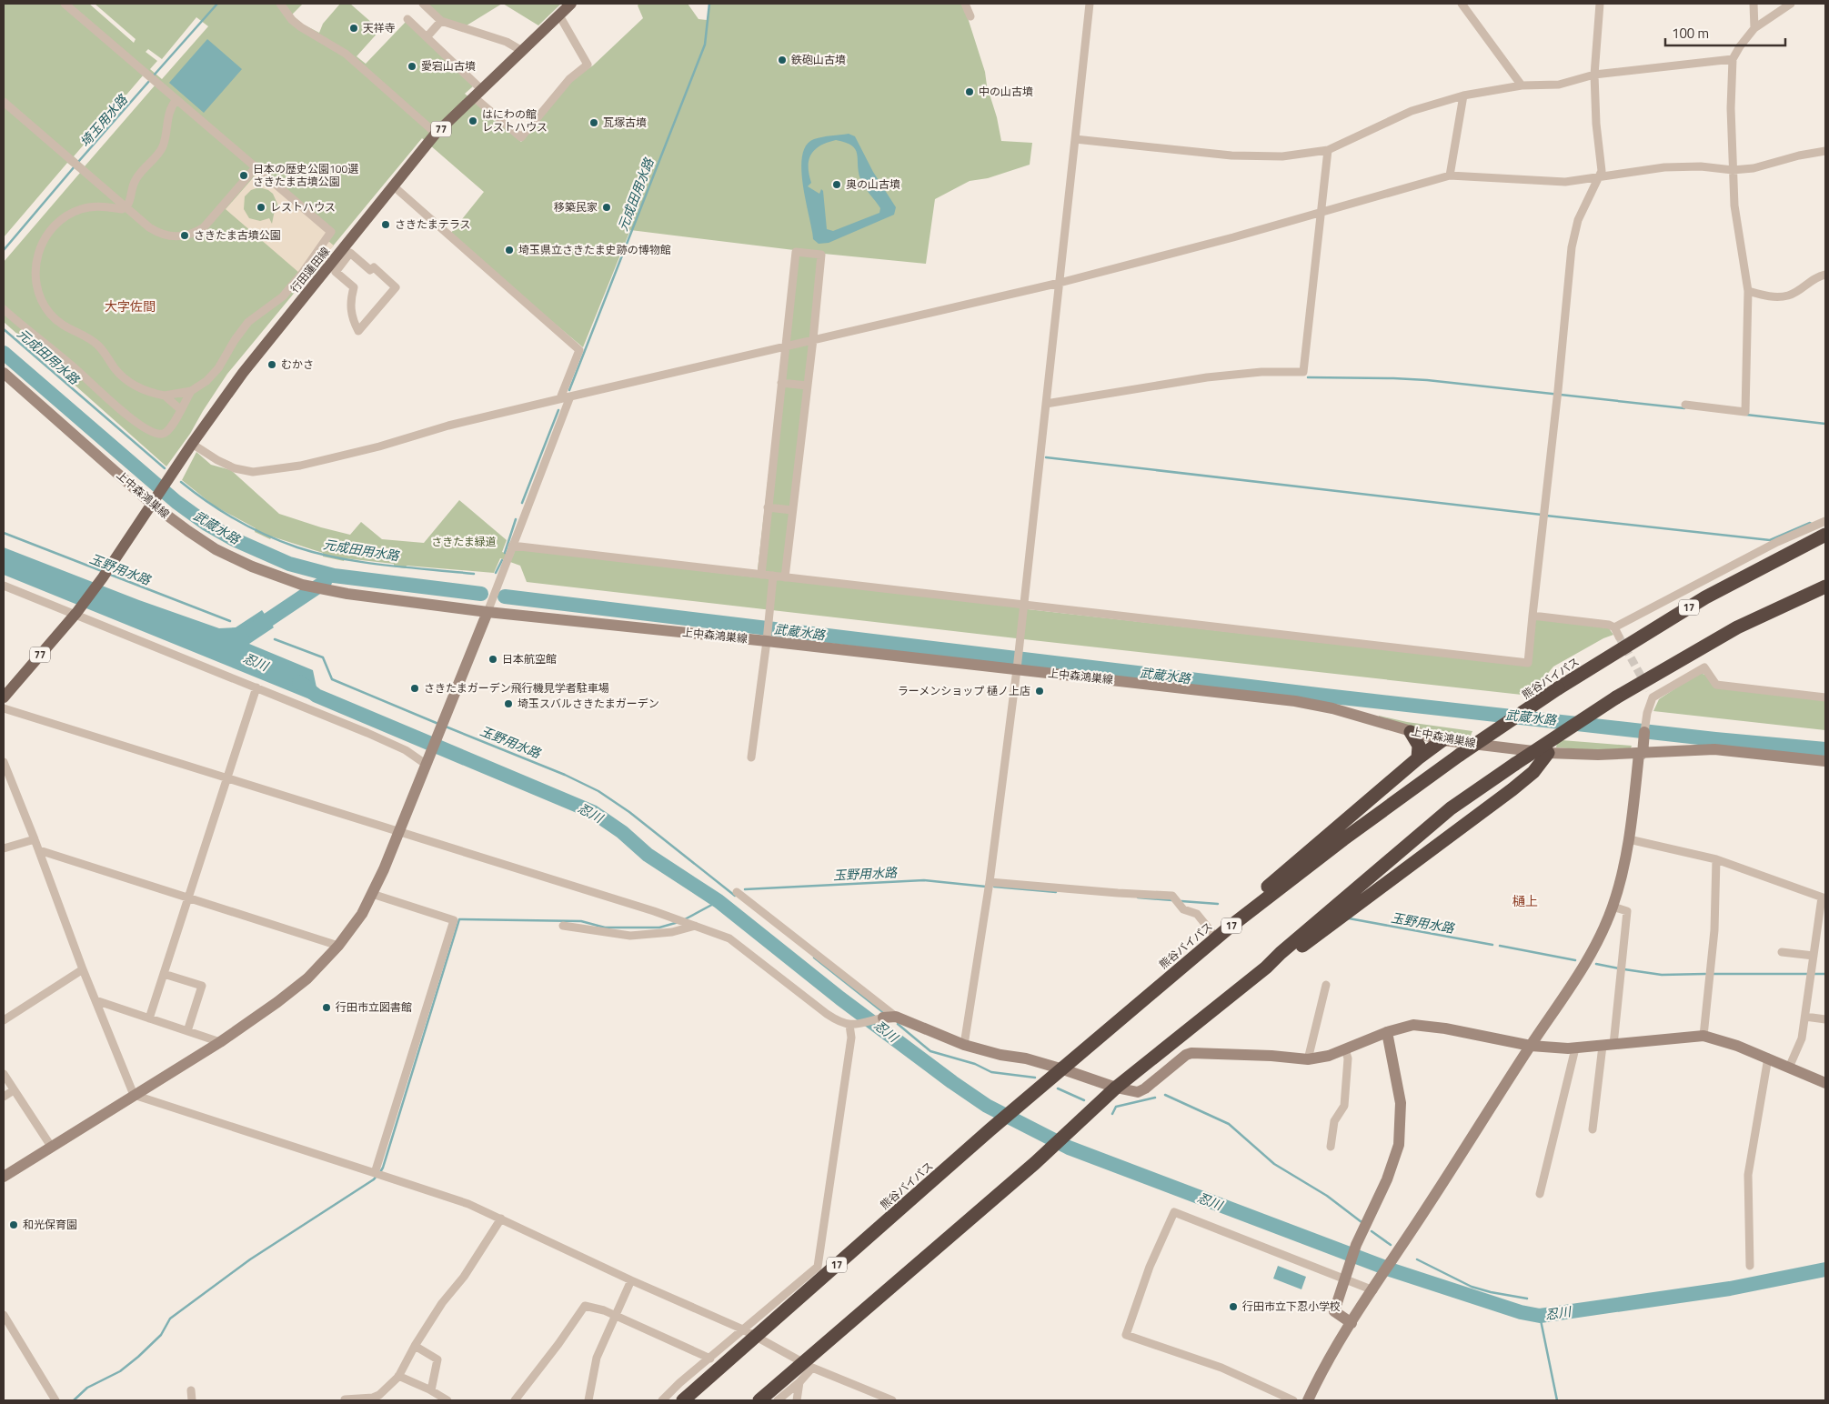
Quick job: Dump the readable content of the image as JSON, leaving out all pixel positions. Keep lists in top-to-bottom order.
{
  "streets": {
    "highway": ["17", "熊谷バイパス"],
    "main road": ["77", "行田蓮田線"],
    "street": ["上中森鴻巣線"]
  },
  "crossings": [
    ["77", "行田蓮田線"],
    ["行田蓮田線", "上中森鴻巣線"],
    ["上中森鴻巣線", "17"],
    ["17", "熊谷バイパス"]
  ],
  "districts": ["大字佐間", "樋上"],
  "water": [
    "埼玉用水路",
    "元成田用水路",
    "武蔵水路",
    "玉野用水路",
    "忍川"
  ],
  "parks": ["さきたま緑道"],
  "places": [
    "天祥寺",
    "鉄砲山古墳",
    "愛宕山古墳",
    "中の山古墳",
    "はにわの館 レストハウス",
    "瓦塚古墳",
    "日本の歴史公園100選 さきたま古墳公園",
    "奥の山古墳",
    "レストハウス",
    "移築民家",
    "さきたまテラス",
    "さきたま古墳公園",
    "埼玉県立さきたま史跡の博物館",
    "むかさ",
    "日本航空館",
    "さきたまガーデン飛行機見学者駐車場",
    "ラーメンショップ 樋ノ上店",
    "埼玉スバルさきたまガーデン",
    "行田市立図書館",
    "和光保育園",
    "行田市立下忍小学校"
  ],
  "scale_bar": "100 m"
}
